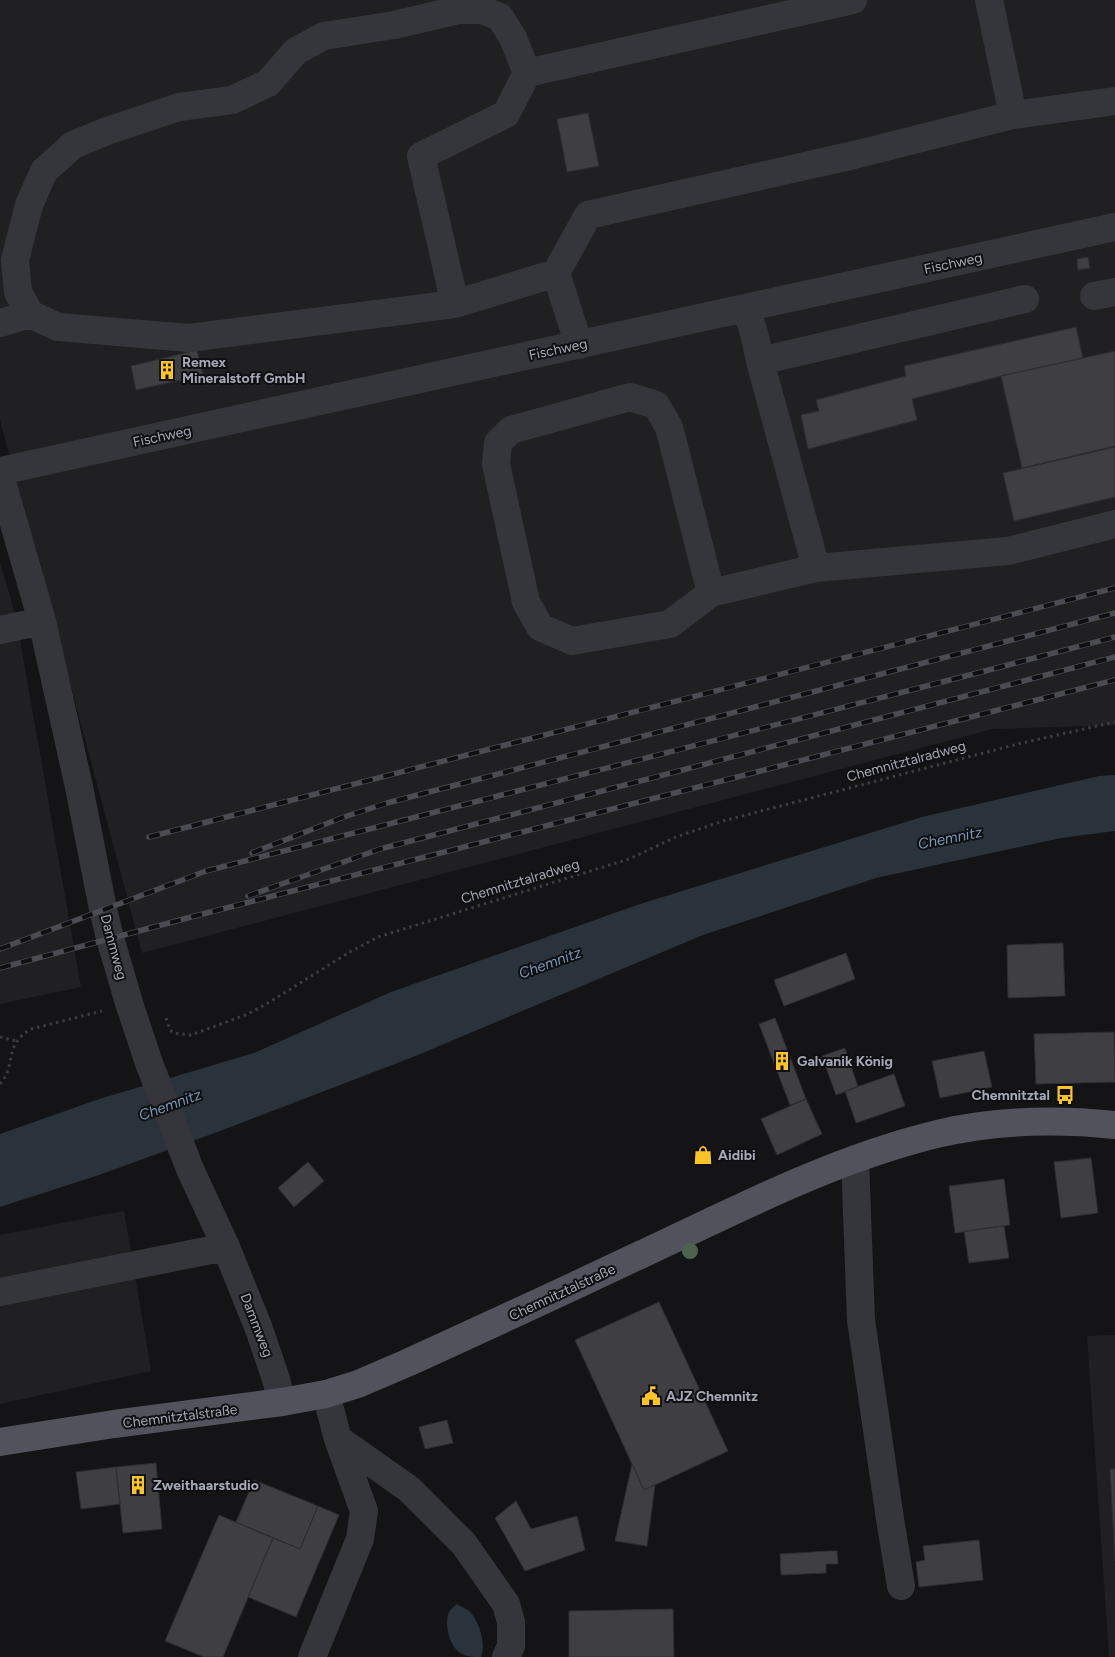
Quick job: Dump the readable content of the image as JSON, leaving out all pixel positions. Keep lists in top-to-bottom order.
{
  "streets": {
    "main road": ["Chemnitztalstraße"],
    "street": ["Fischweg", "Dammweg"],
    "path": ["Chemnitztalradweg"]
  },
  "crossings": [
    ["Fischweg", "Dammweg"],
    ["Dammweg", "Chemnitztalstraße"]
  ],
  "water": ["Chemnitz"],
  "places": {
    "building": ["Remex Mineralstoff GmbH", "Galvanik König", "Zweithaarstudio"],
    "bus stop": ["Chemnitztal"],
    "shop": ["Aidibi"],
    "public building": ["AJZ Chemnitz"]
  }
}
